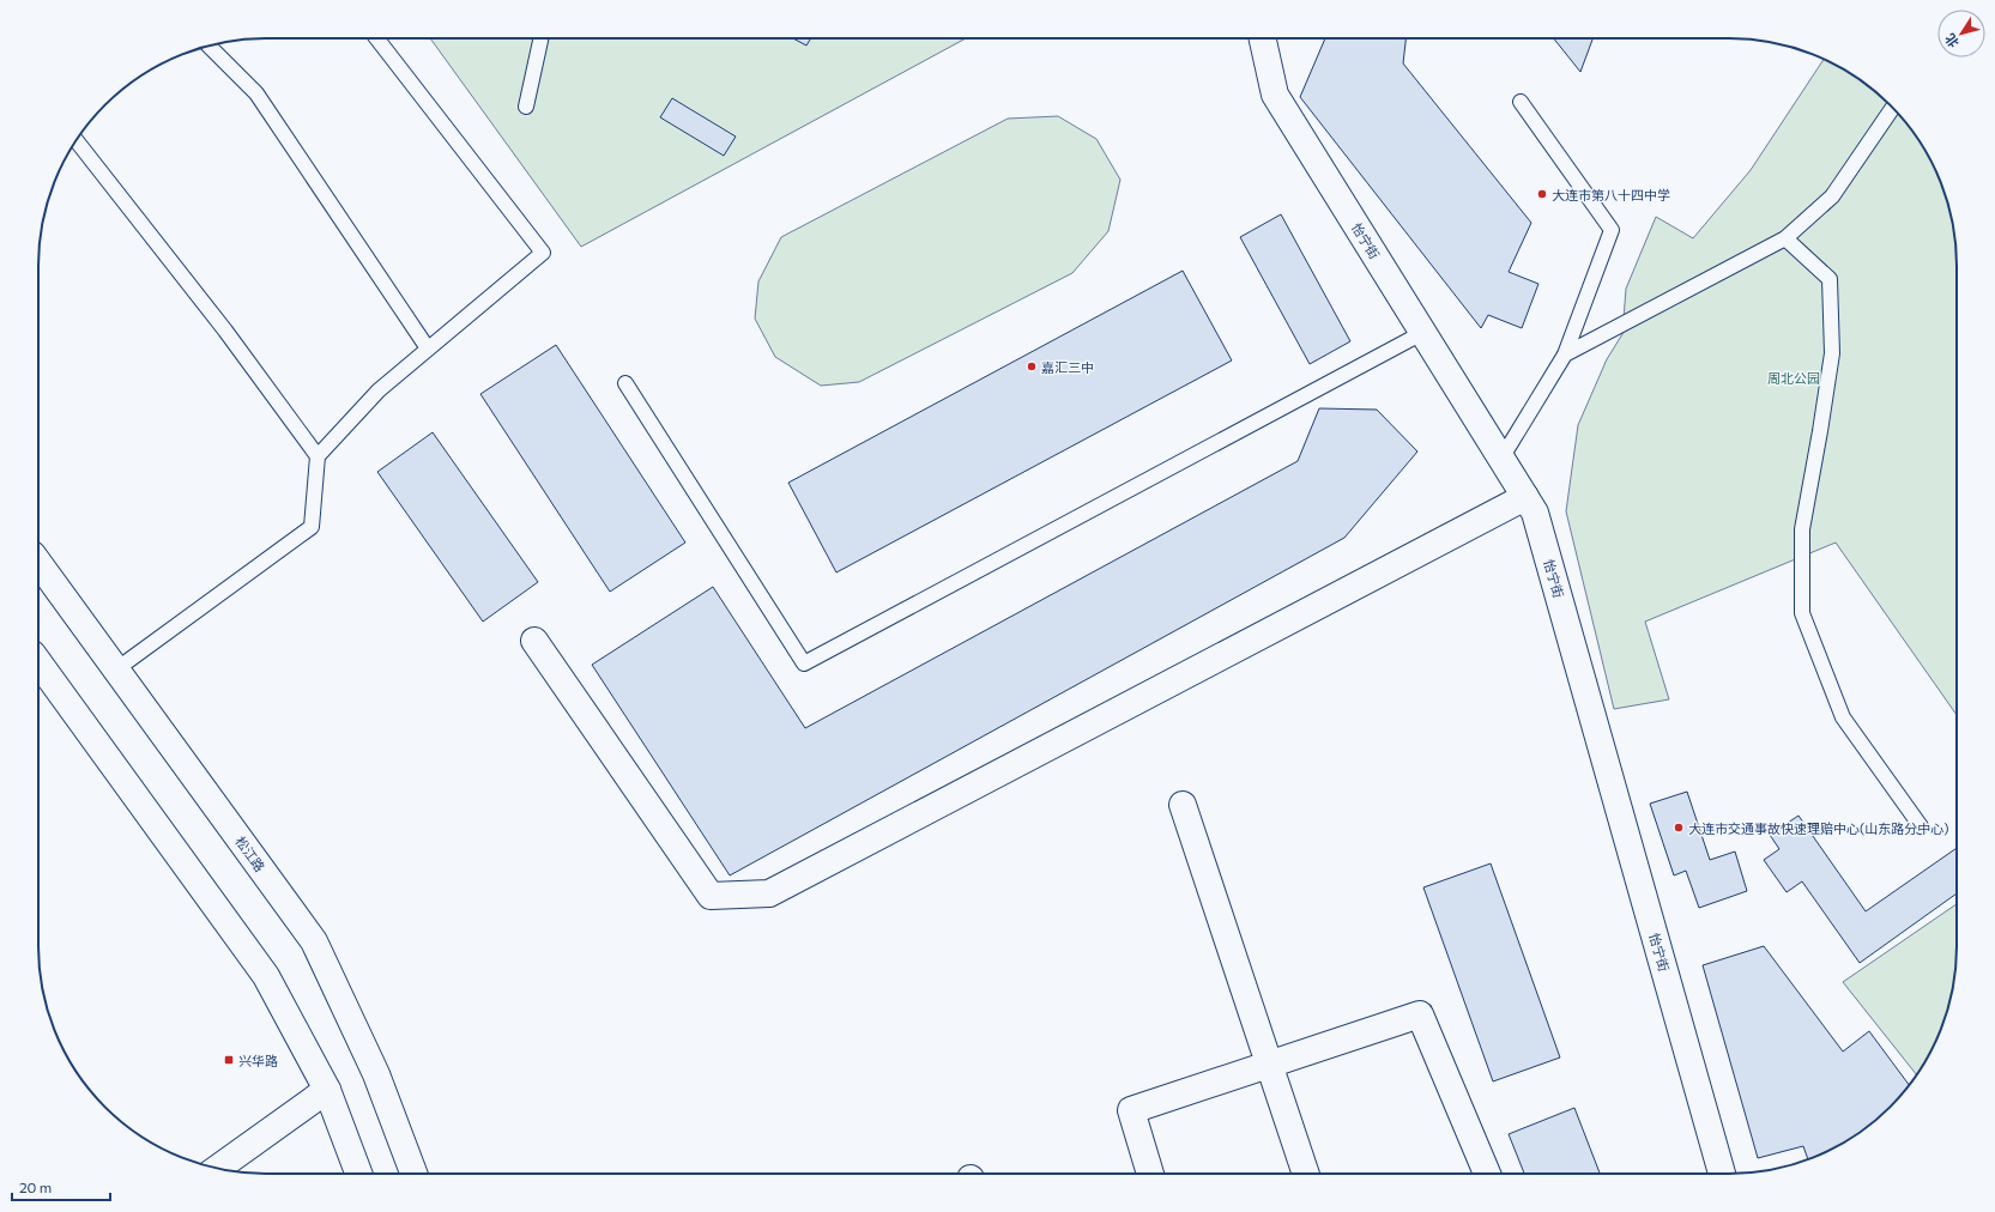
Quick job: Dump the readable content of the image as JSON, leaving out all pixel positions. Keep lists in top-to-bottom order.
{
  "streets": {
    "street": ["怡宁街", "松江路"]
  },
  "parks": ["周北公园"],
  "places": {
    "other": ["大连市第八十四中学", "嘉汇三中", "大连市交通事故快速理赔中心(山东路分中心)"],
    "transit": ["兴华路"]
  },
  "scale_bar": "20 m",
  "north": "bottom left"
}
